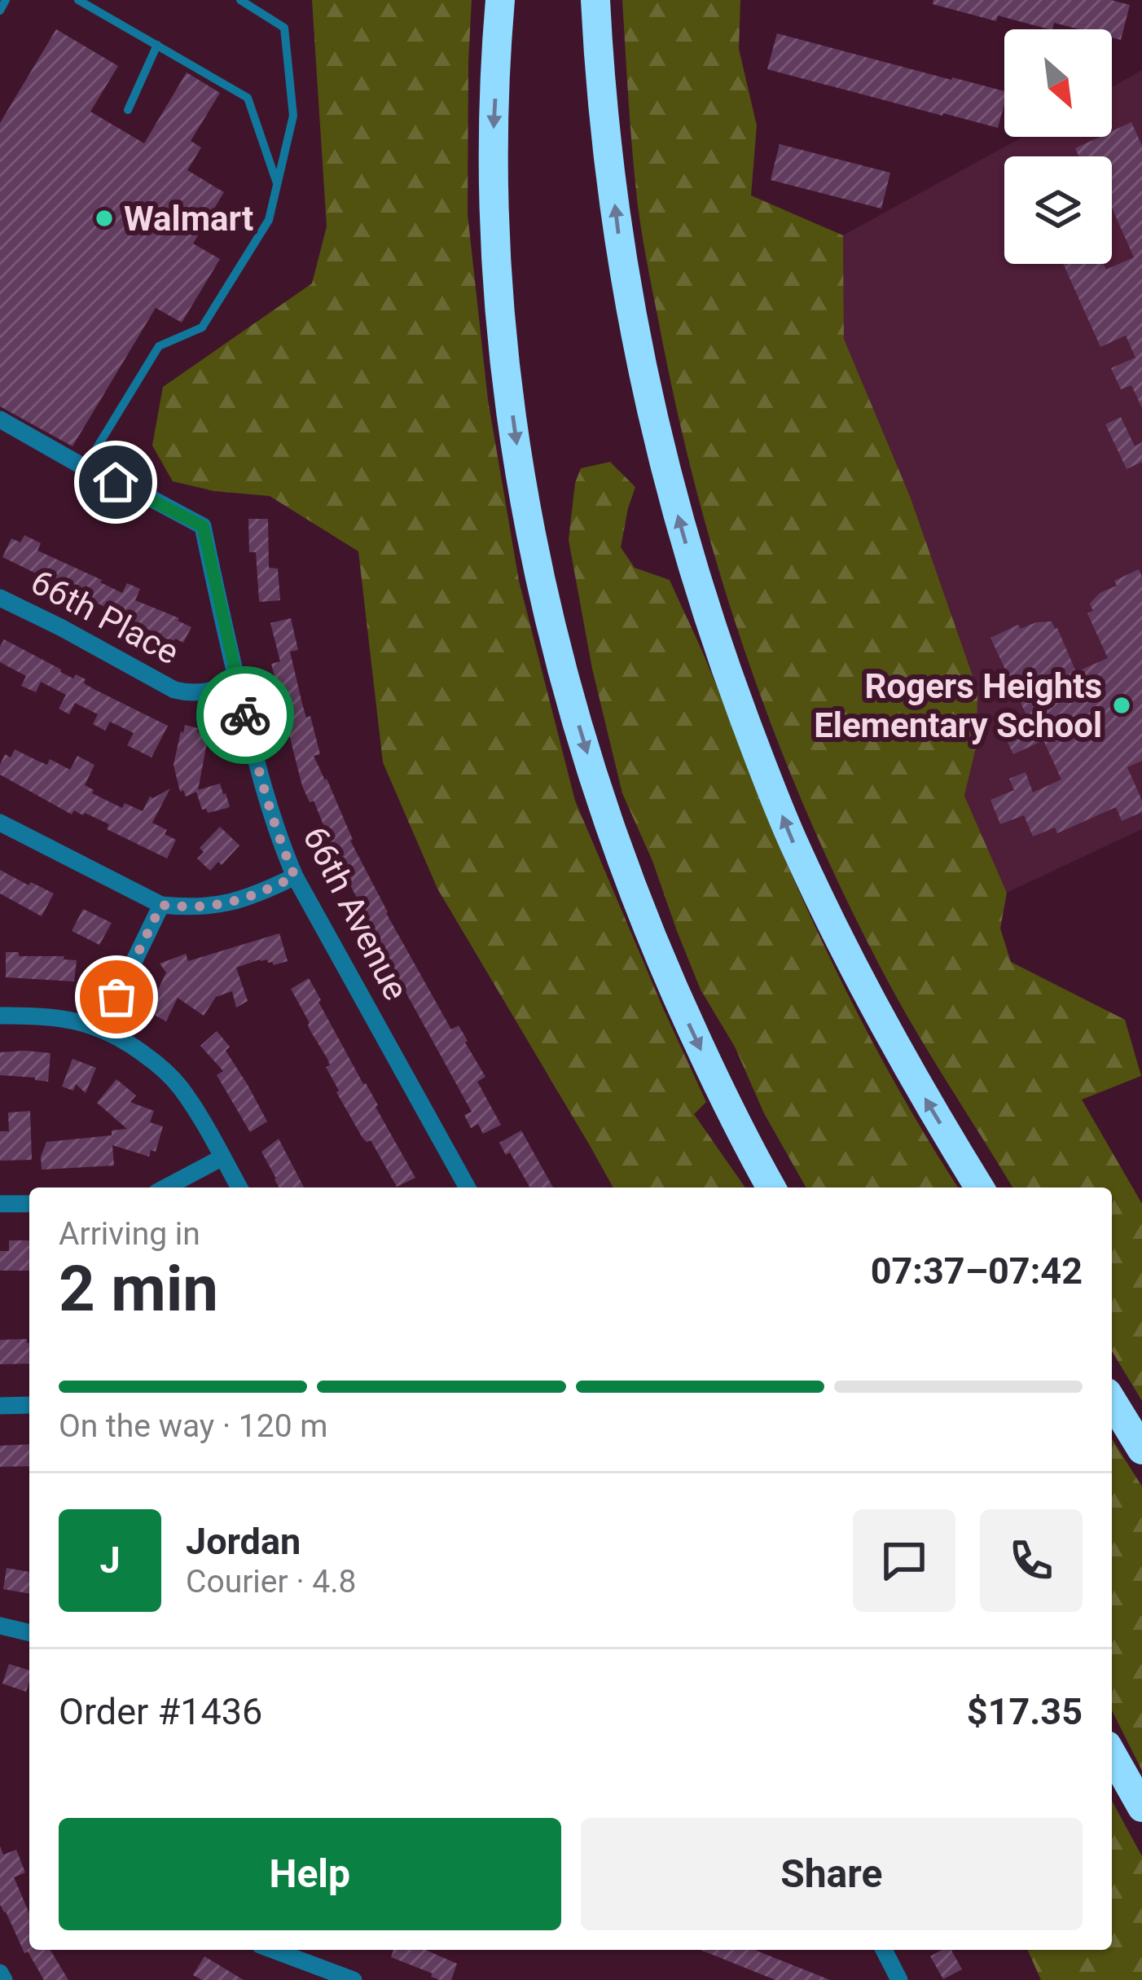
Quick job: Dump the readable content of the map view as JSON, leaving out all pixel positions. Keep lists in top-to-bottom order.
{
  "streets": {
    "street": ["66th Place", "66th Avenue"]
  },
  "crossings": [
    ["66th Place", "66th Avenue"]
  ],
  "places": ["Walmart", "Rogers Heights Elementary School"],
  "north": "bottom right",
  "page": {
    "heading": ["2 min", "Arriving in", "07:37–07:42"],
    "panel": [
      "Jordan",
      "Courier · 4.8",
      "Order #1436",
      "$17.35"
    ],
    "bar": "On the way · 120 m",
    "round": "J",
    "buttons": ["Help", "Share"]
  }
}
